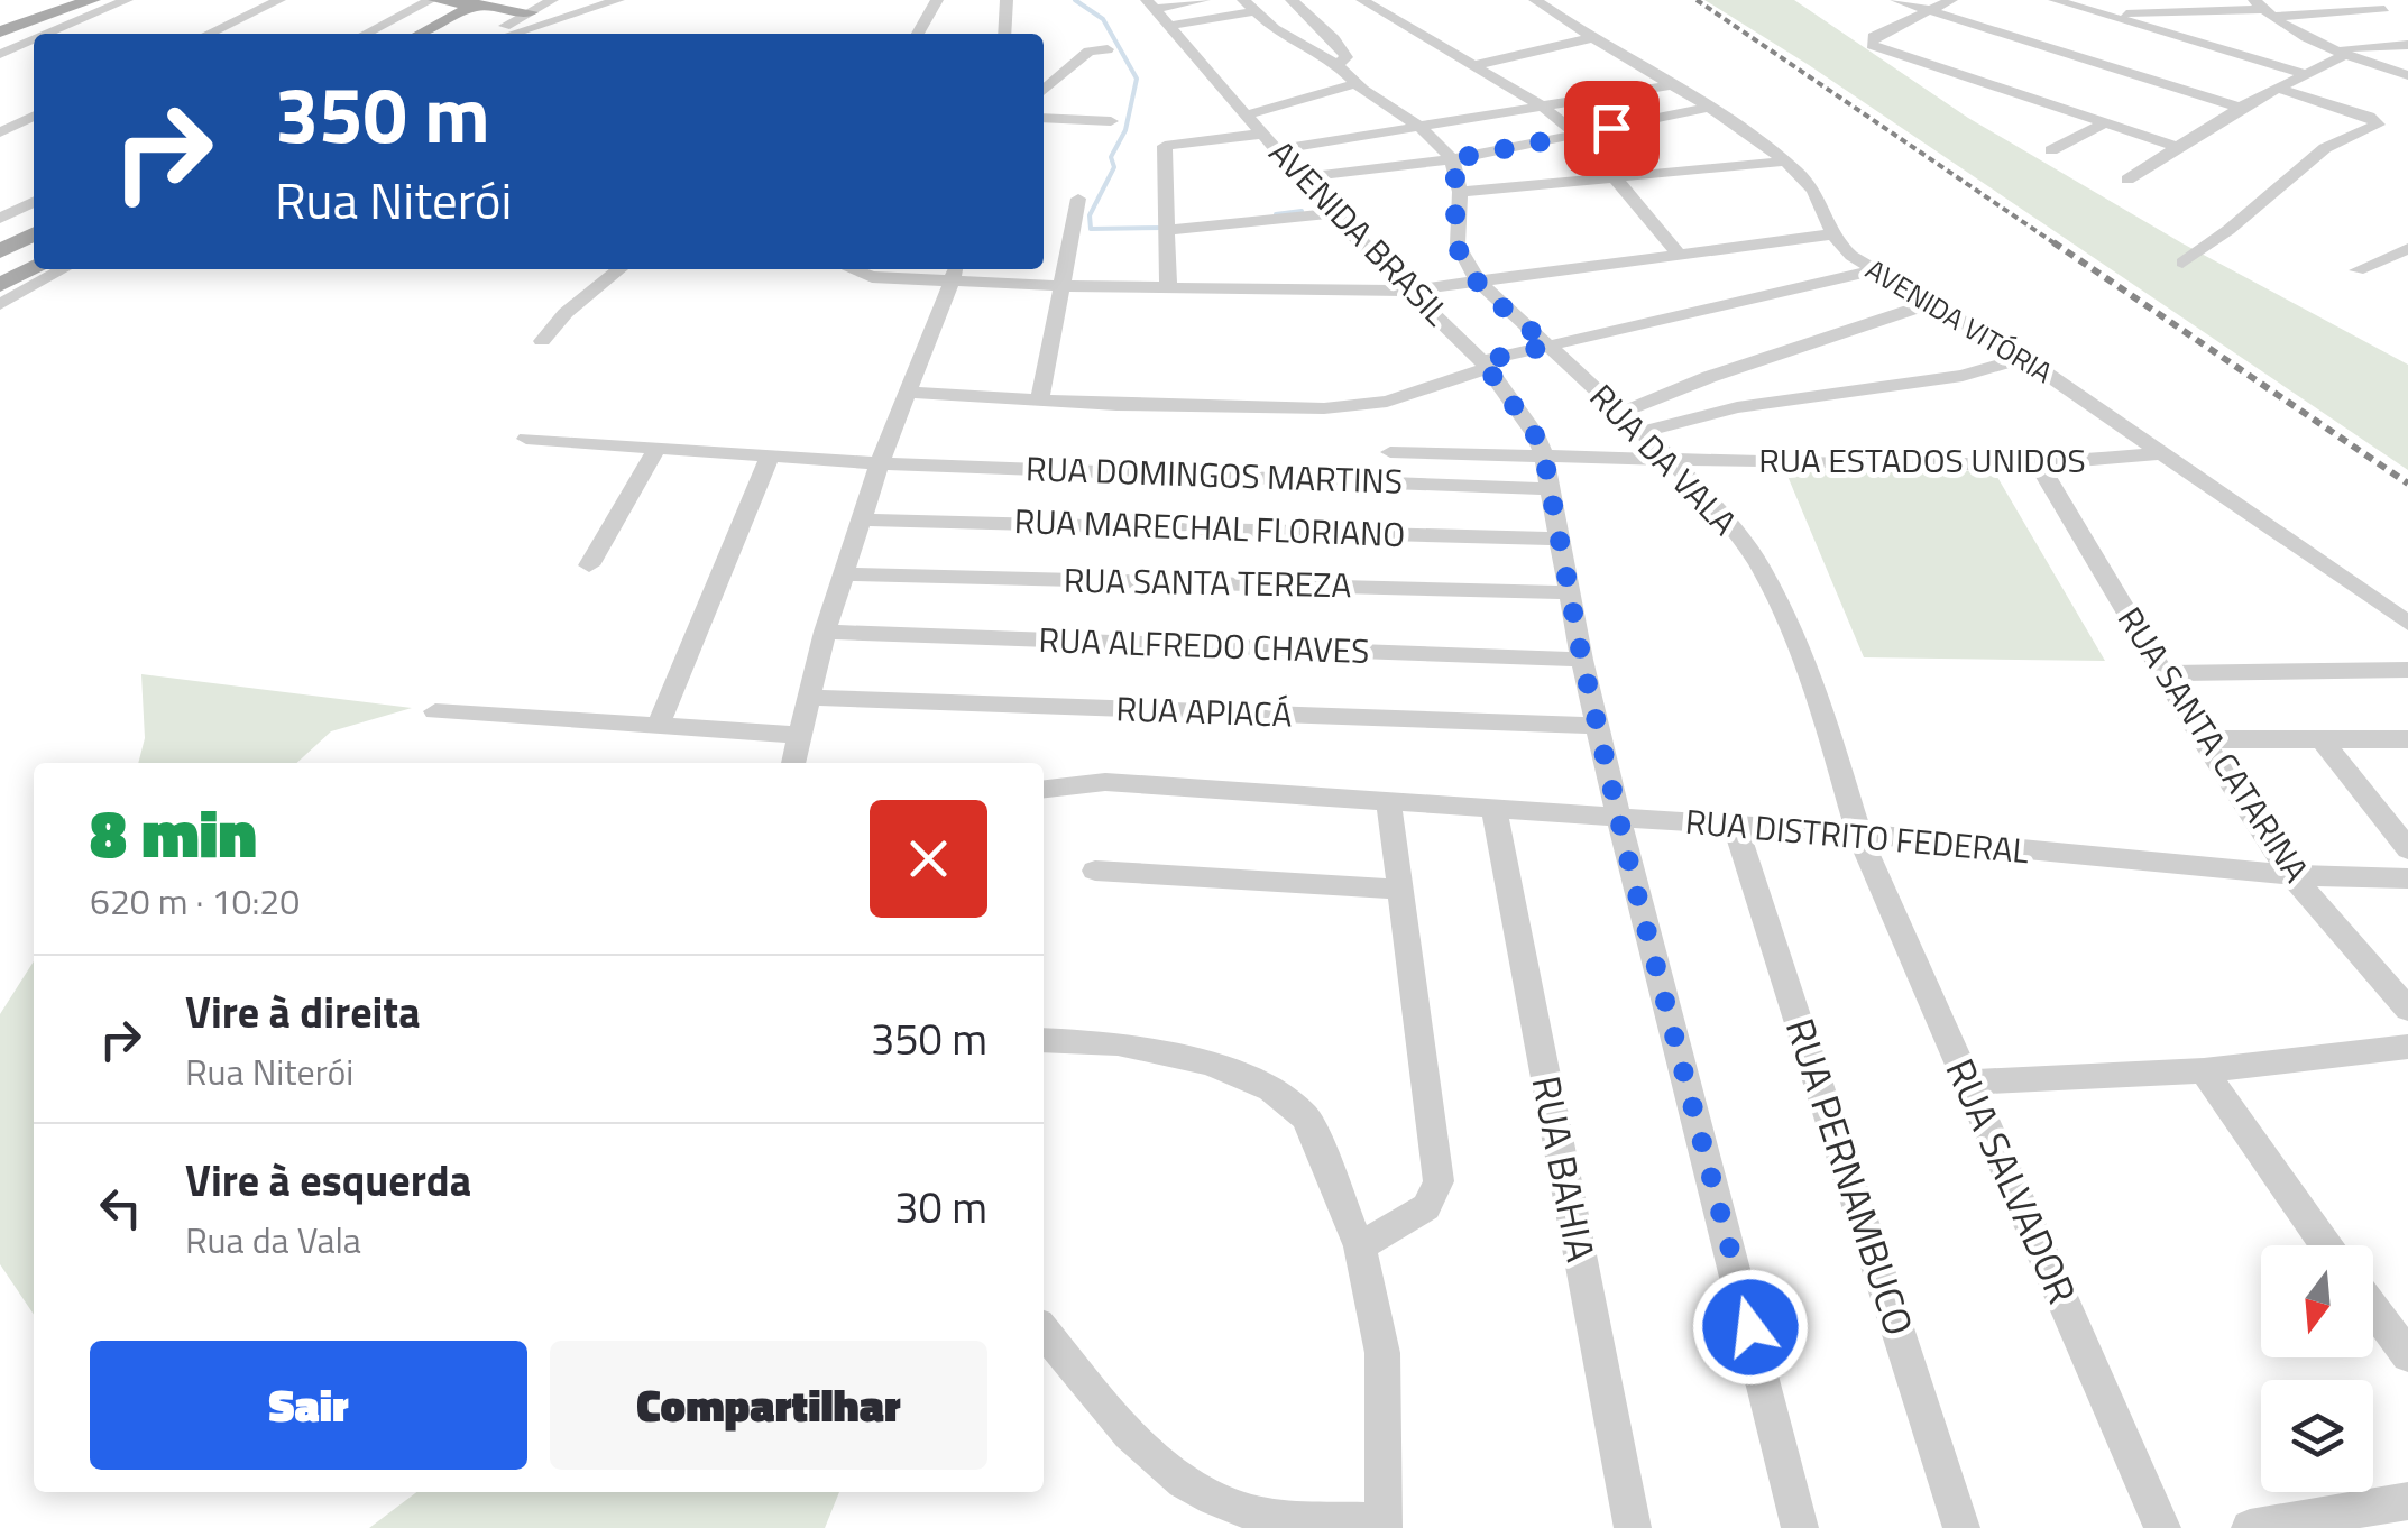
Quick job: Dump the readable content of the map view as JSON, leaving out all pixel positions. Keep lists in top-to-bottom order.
{
  "streets": {
    "street": [
      "AVENIDA BRASIL",
      "AVENIDA VITÓRIA",
      "RUA DA VALA",
      "RUA ESTADOS UNIDOS",
      "RUA DOMINGOS MARTINS",
      "RUA MARECHAL FLORIANO",
      "RUA SANTA TEREZA",
      "RUA ALFREDO CHAVES",
      "RUA APIACÁ",
      "RUA SANTA CATARINA",
      "RUA DISTRITO FEDERAL",
      "RUA BAHIA",
      "RUA PERNAMBUCO",
      "RUA SALVADOR"
    ]
  },
  "crossings": [
    ["AVENIDA BRASIL", "RUA ESTADOS UNIDOS"],
    ["AVENIDA BRASIL", "RUA DOMINGOS MARTINS"],
    ["AVENIDA BRASIL", "RUA MARECHAL FLORIANO"],
    ["AVENIDA BRASIL", "RUA SANTA TEREZA"],
    ["AVENIDA BRASIL", "RUA ALFREDO CHAVES"],
    ["AVENIDA BRASIL", "RUA APIACÁ"],
    ["AVENIDA BRASIL", "RUA DISTRITO FEDERAL"],
    ["AVENIDA VITÓRIA", "RUA ESTADOS UNIDOS"],
    ["RUA DA VALA", "RUA ESTADOS UNIDOS"],
    ["RUA DA VALA", "RUA DISTRITO FEDERAL"],
    ["RUA DA VALA", "RUA SALVADOR"],
    ["RUA ESTADOS UNIDOS", "RUA SANTA CATARINA"],
    ["RUA SANTA CATARINA", "RUA DISTRITO FEDERAL"],
    ["RUA DISTRITO FEDERAL", "RUA BAHIA"],
    ["RUA DISTRITO FEDERAL", "RUA PERNAMBUCO"],
    ["RUA DISTRITO FEDERAL", "RUA SALVADOR"]
  ],
  "north": "bottom",
  "page": {
    "turn": ["350 m", "Rua Niterói"],
    "heading": ["8 min", "620 m · 10:20"],
    "list": [
      {
        "name": "Vire à direita",
        "note": "Rua Niterói",
        "value": "350 m"
      },
      {
        "name": "Vire à esquerda",
        "note": "Rua da Vala",
        "value": "30 m"
      }
    ],
    "buttons": ["Sair", "Compartilhar"]
  }
}
